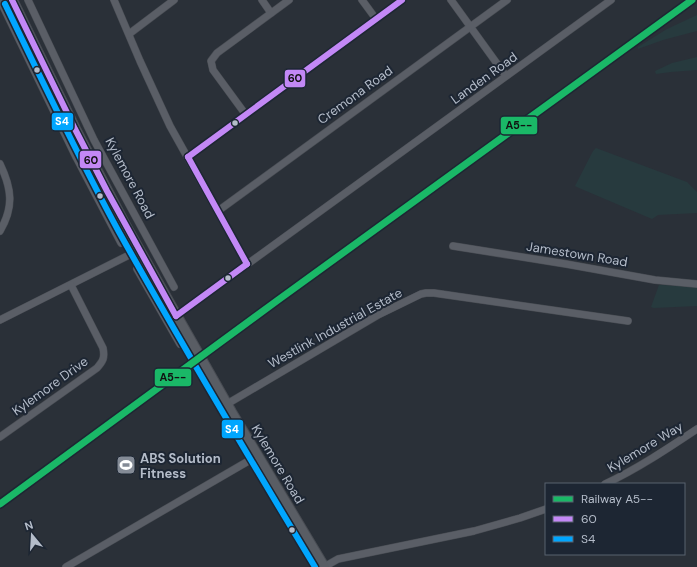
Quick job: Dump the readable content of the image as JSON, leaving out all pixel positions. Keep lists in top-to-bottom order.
{
  "streets": {
    "main road": ["Kylemore Road"],
    "street": [
      "Landen Road",
      "Cremona Road",
      "Jamestown Road",
      "Westlink Industrial Estate",
      "Kylemore Drive",
      "Kylemore Way"
    ]
  },
  "crossings": [
    ["Landen Road", "Kylemore Road"],
    ["Kylemore Road", "Westlink Industrial Estate"]
  ],
  "places": {
    "sports": ["ABS Solution Fitness"]
  },
  "lines": ["rail line A5--", "transit line 60", "transit line S4"],
  "legend": ["Railway A5--", "60", "S4"],
  "north": "top"
}
